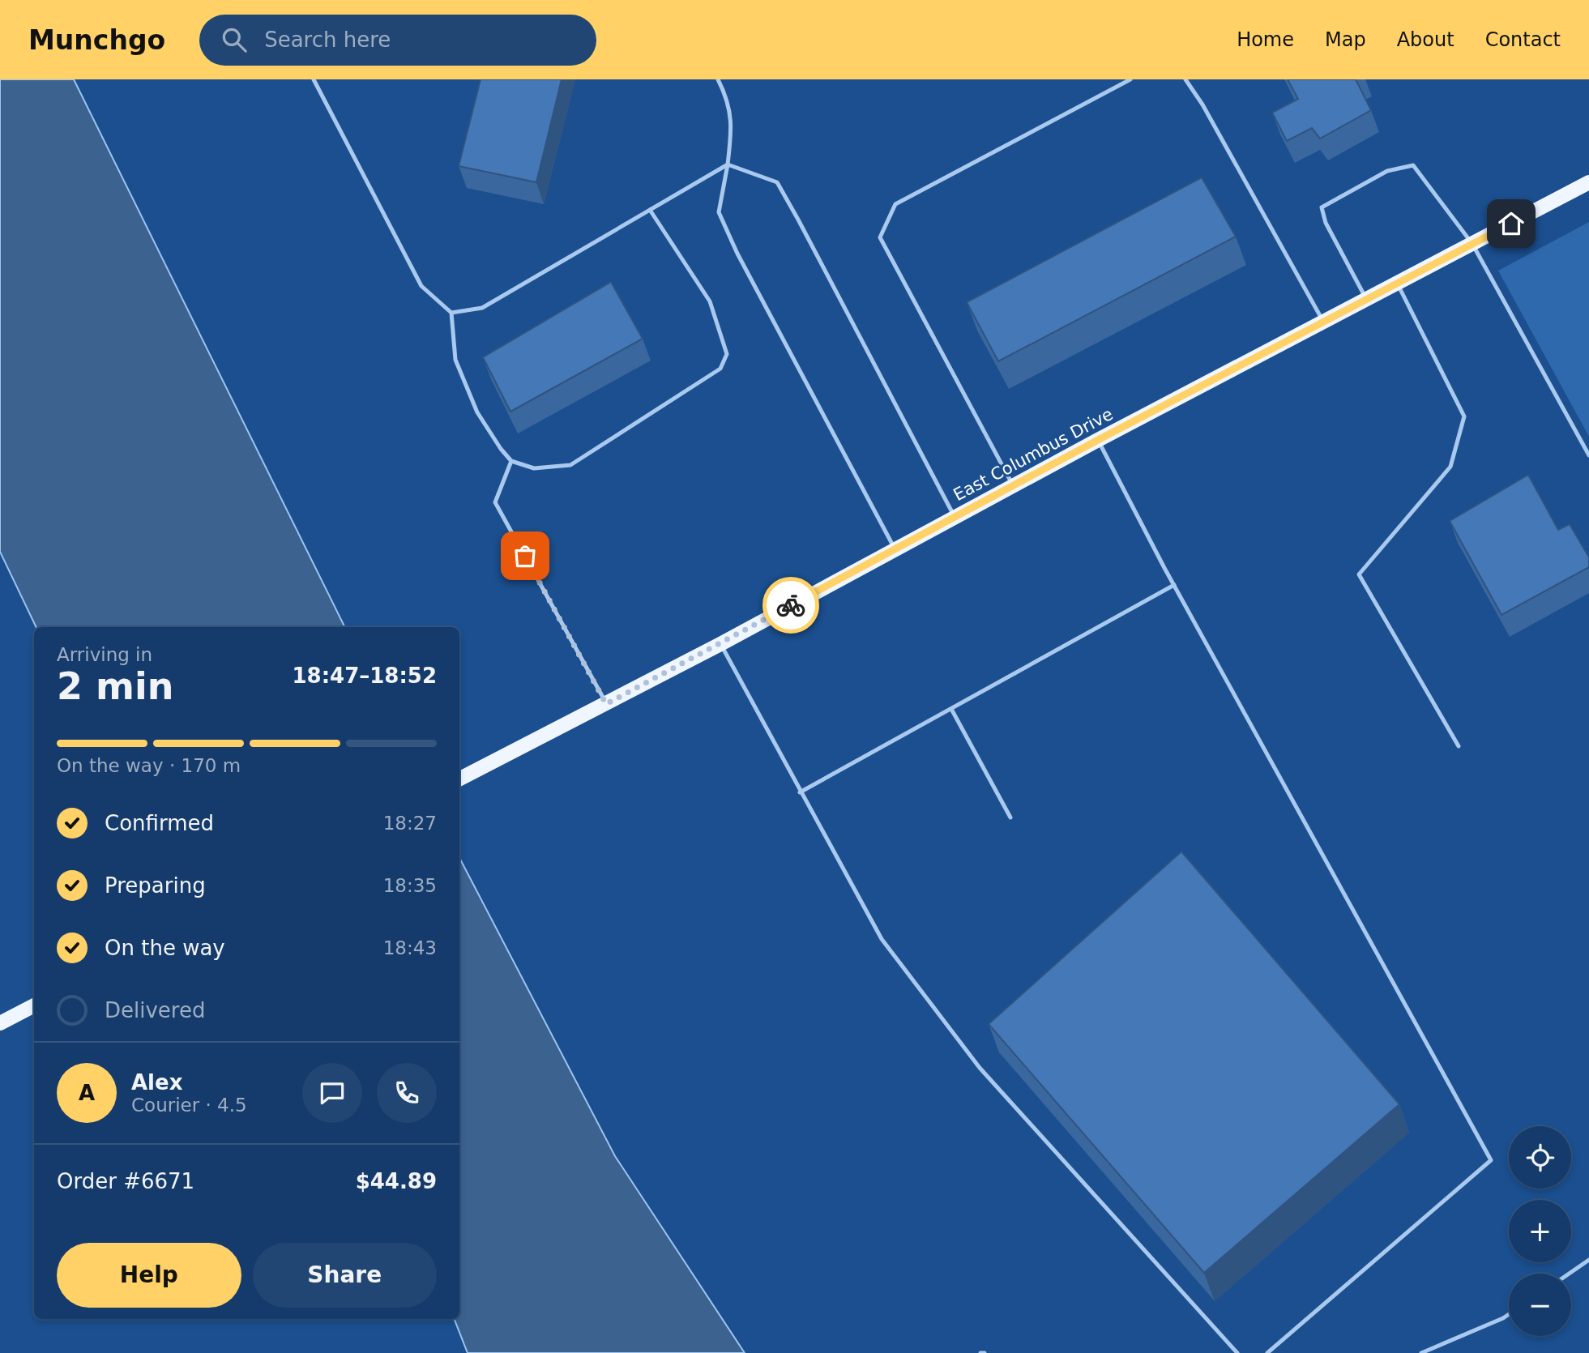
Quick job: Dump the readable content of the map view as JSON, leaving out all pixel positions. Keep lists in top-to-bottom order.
{
  "streets": {
    "main road": ["East Columbus Drive"]
  },
  "page": {
    "header": "Munchgo",
    "search": "Search here",
    "nav": [
      "Home",
      "Map",
      "About",
      "Contact"
    ],
    "heading": ["2 min", "Arriving in", "18:47–18:52"],
    "panel": [
      "Alex",
      "Courier · 4.5",
      "Order #6671",
      "$44.89"
    ],
    "bar": "On the way · 170 m",
    "list": [
      ["Confirmed", "18:27"],
      ["Preparing", "18:35"],
      ["On the way", "18:43"],
      "Delivered"
    ],
    "round": "A",
    "map_buttons": ["+", "−"],
    "buttons": ["Help", "Share"]
  }
}
